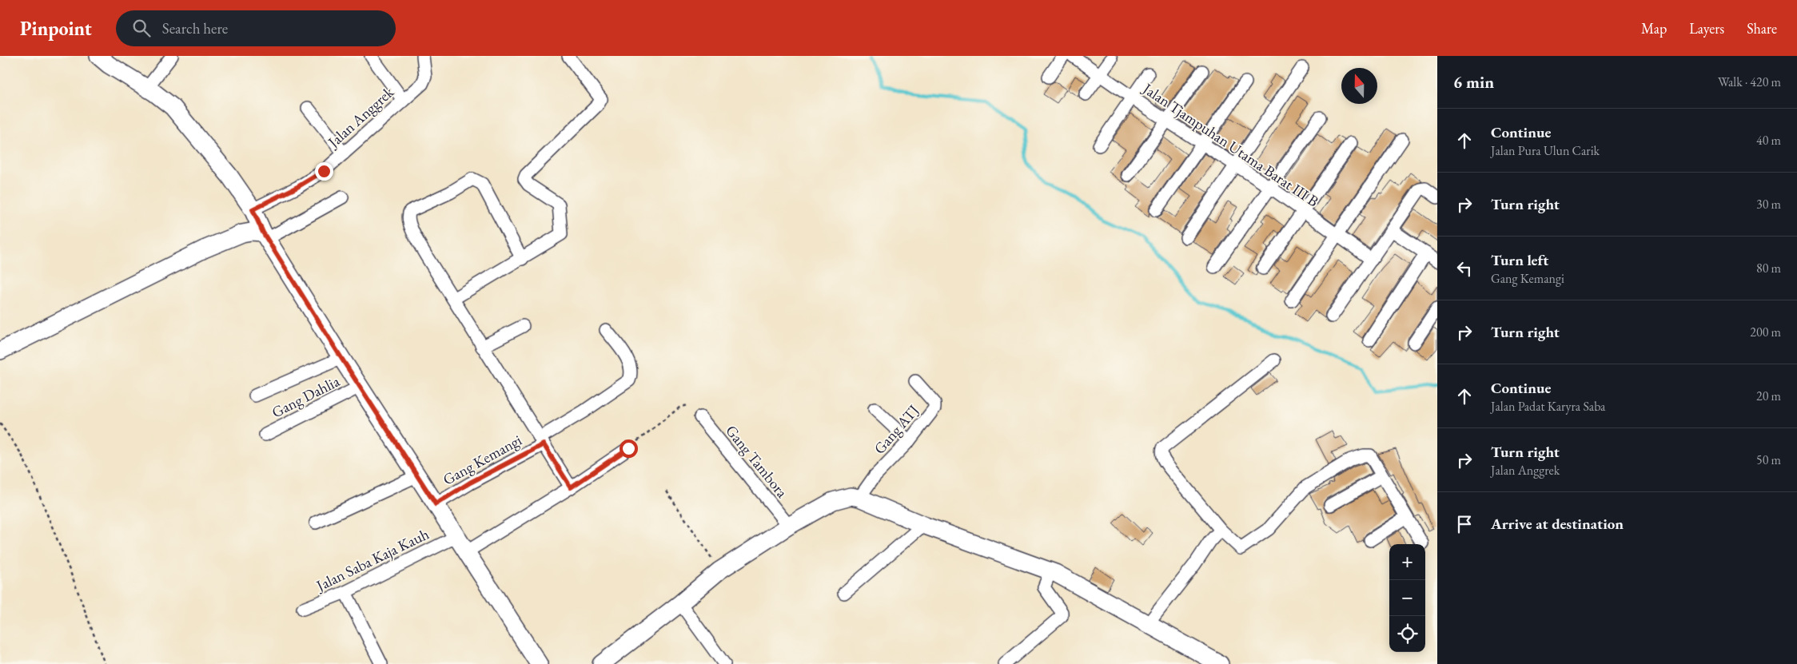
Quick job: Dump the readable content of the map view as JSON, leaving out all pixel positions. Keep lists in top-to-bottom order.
{
  "streets": {
    "street": [
      "Jalan Anggrek",
      "Jalan Tjampuhan Utama Barat III B",
      "Gang Dahlia",
      "Gang ATJ",
      "Gang Kemangi",
      "Gang Tambora",
      "Jalan Saba Kaja Kauh"
    ]
  },
  "north": "top",
  "page": {
    "header": "Pinpoint",
    "search": "Search here",
    "nav": ["Map", "Layers", "Share"],
    "heading": ["6 min", "Walk · 420 m"],
    "list": [
      ["Continue", "Jalan Pura Ulun Carik", "40 m"],
      ["Turn right", "30 m"],
      ["Turn left", "Gang Kemangi", "80 m"],
      ["Turn right", "200 m"],
      ["Continue", "Jalan Padat Karyra Saba", "20 m"],
      ["Turn right", "Jalan Anggrek", "50 m"],
      "Arrive at destination"
    ],
    "map_buttons": ["+", "−"]
  }
}
